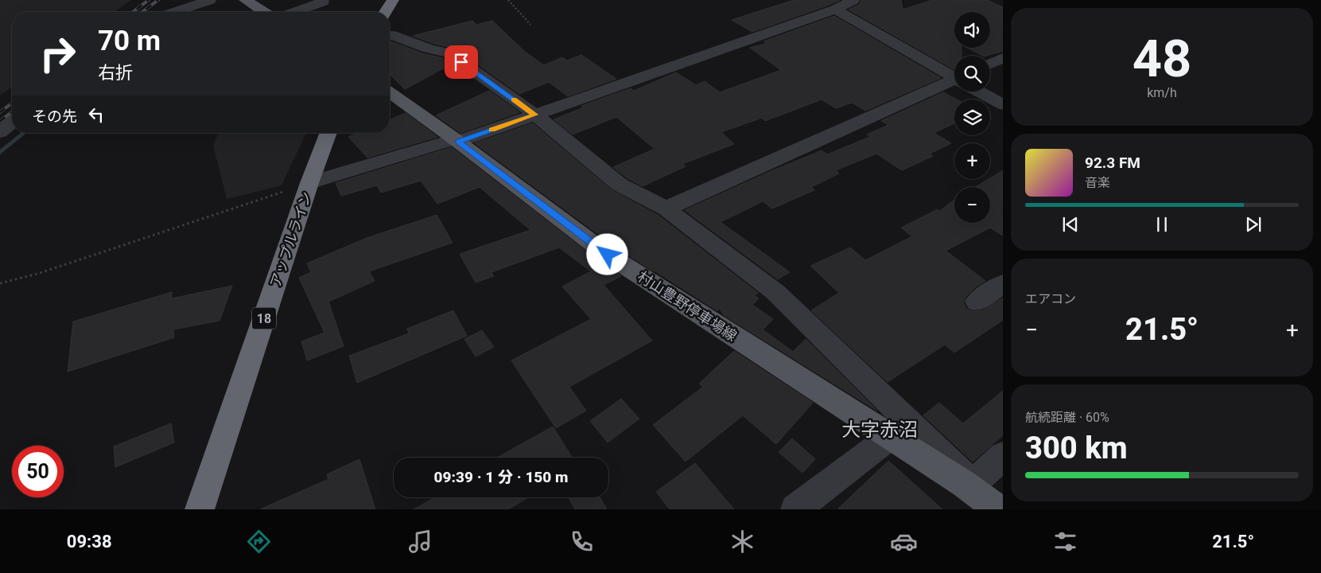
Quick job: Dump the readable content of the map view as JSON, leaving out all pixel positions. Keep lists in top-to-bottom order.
{
  "streets": {
    "highway": ["アップルライン", "18"],
    "main road": ["村山豊野停車場線"]
  },
  "districts": ["大字赤沼"],
  "page": {
    "tile": [
      ["48", "km/h"],
      "エアコン",
      ["航続距離 · 60%", "300 km"]
    ],
    "map_buttons": ["+", "−"],
    "turn": ["70 m", "右折"],
    "then": "その先",
    "song": ["92.3 FM", "音楽"],
    "heat": ["−", "21.5°", "+"],
    "limit": "50",
    "trip": "09:39 · 1 分 · 150 m",
    "tabs": ["09:38", "21.5°"]
  }
}
